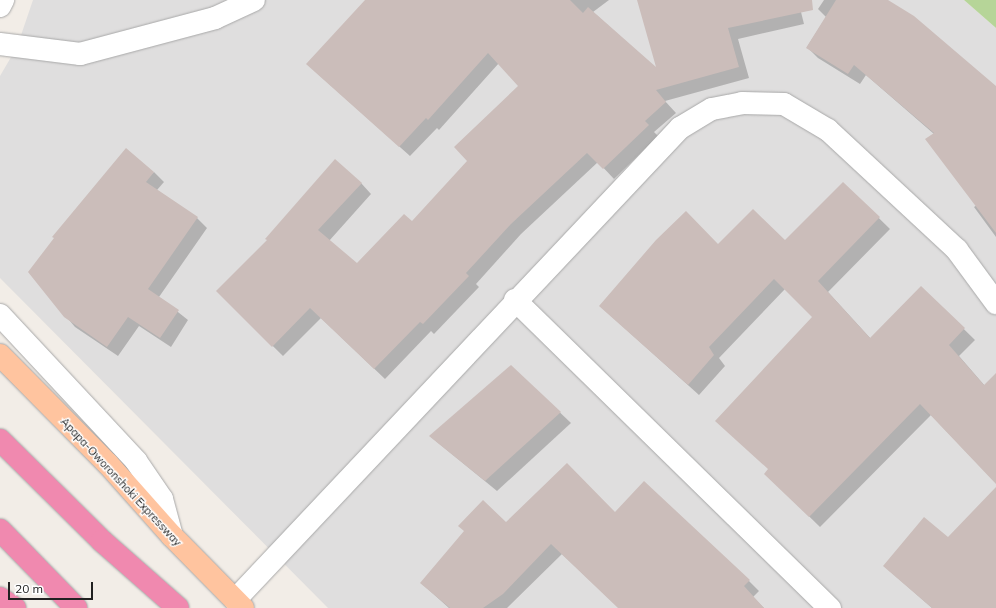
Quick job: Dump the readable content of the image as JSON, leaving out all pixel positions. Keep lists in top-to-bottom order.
{
  "streets": {
    "main road": ["Apapa-Oworonshoki Expressway"]
  },
  "scale_bar": "20 m"
}
